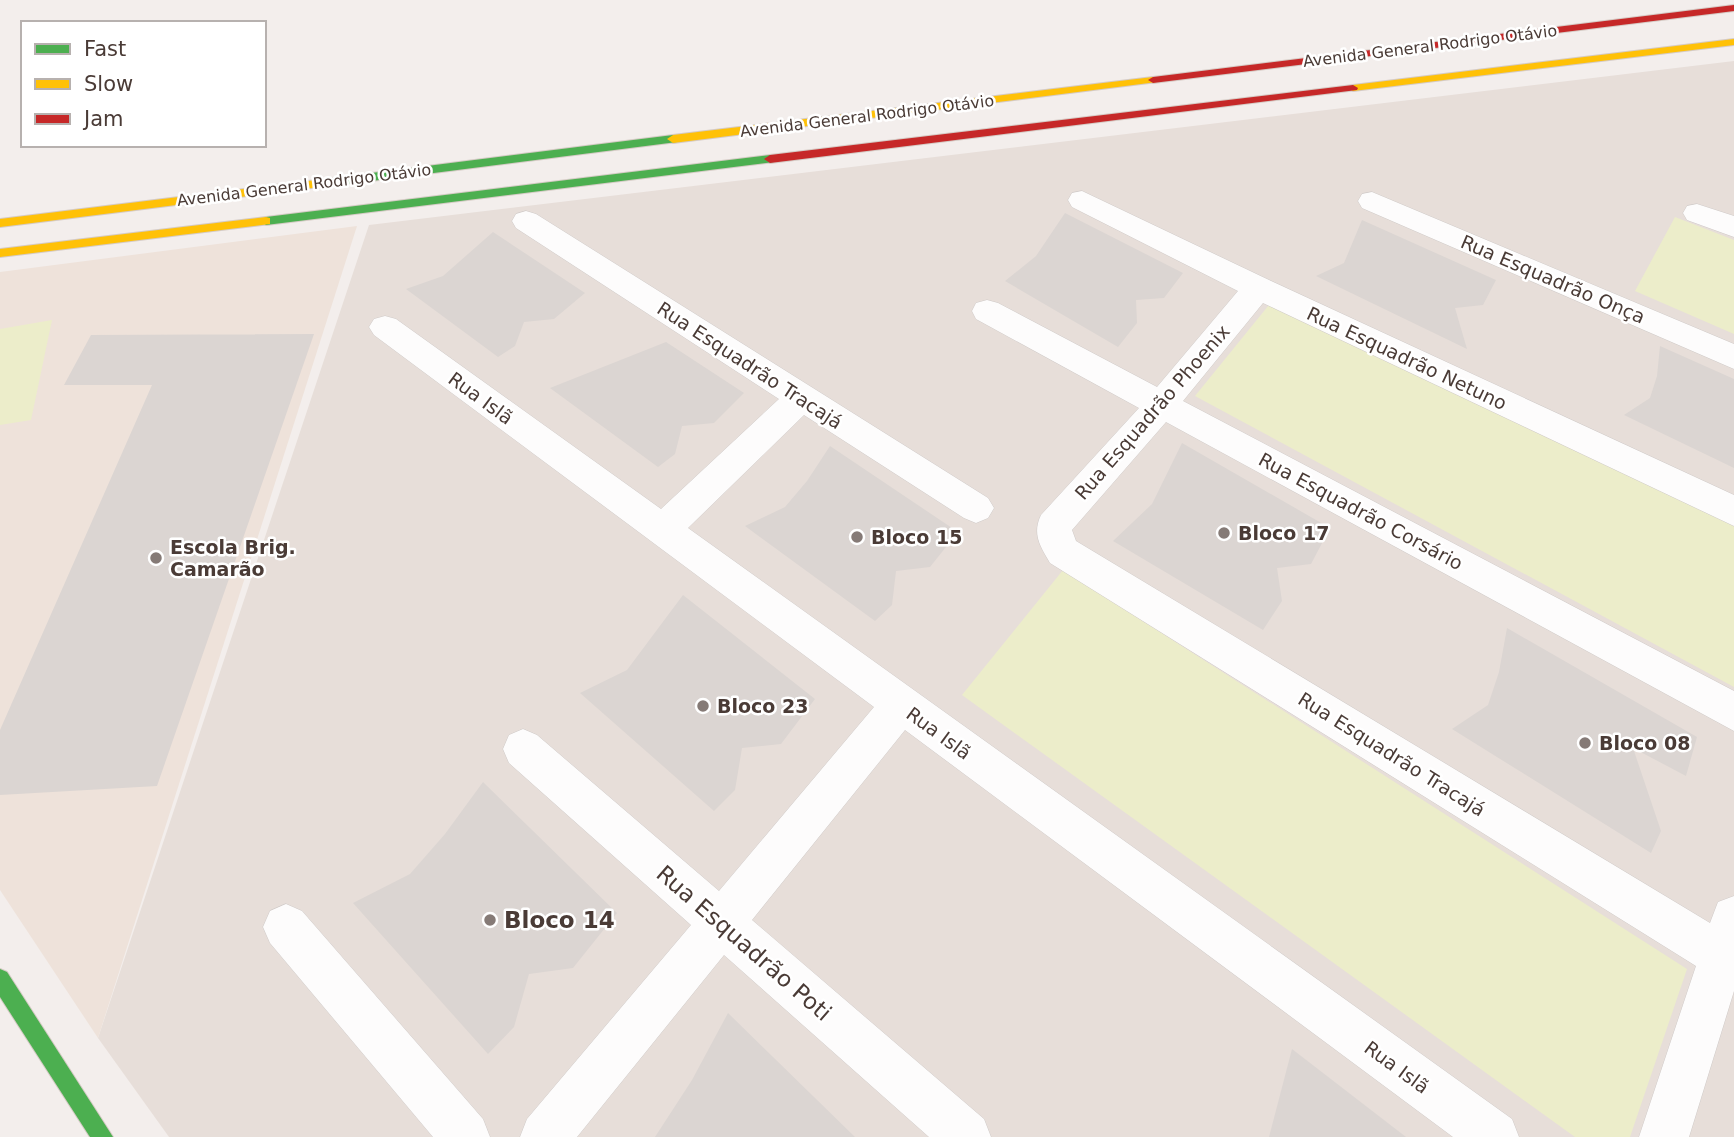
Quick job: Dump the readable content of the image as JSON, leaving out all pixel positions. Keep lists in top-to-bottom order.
{
  "streets": {
    "street": [
      "Avenida General Rodrigo Otávio",
      "Rua Esquadrão Onça",
      "Rua Esquadrão Netuno",
      "Rua Esquadrão Tracajá",
      "Rua Islã",
      "Rua Esquadrão Phoenix",
      "Rua Esquadrão Corsário",
      "Rua Esquadrão Poti"
    ]
  },
  "crossings": [
    ["Rua Esquadrão Netuno", "Rua Esquadrão Phoenix"],
    ["Rua Esquadrão Tracajá", "Rua Esquadrão Phoenix"],
    ["Rua Esquadrão Phoenix", "Rua Esquadrão Corsário"]
  ],
  "places": [
    "Bloco 17",
    "Bloco 15",
    "Escola Brig. Camarão",
    "Bloco 23",
    "Bloco 08",
    "Bloco 14"
  ],
  "legend": ["Fast", "Slow", "Jam"]
}
